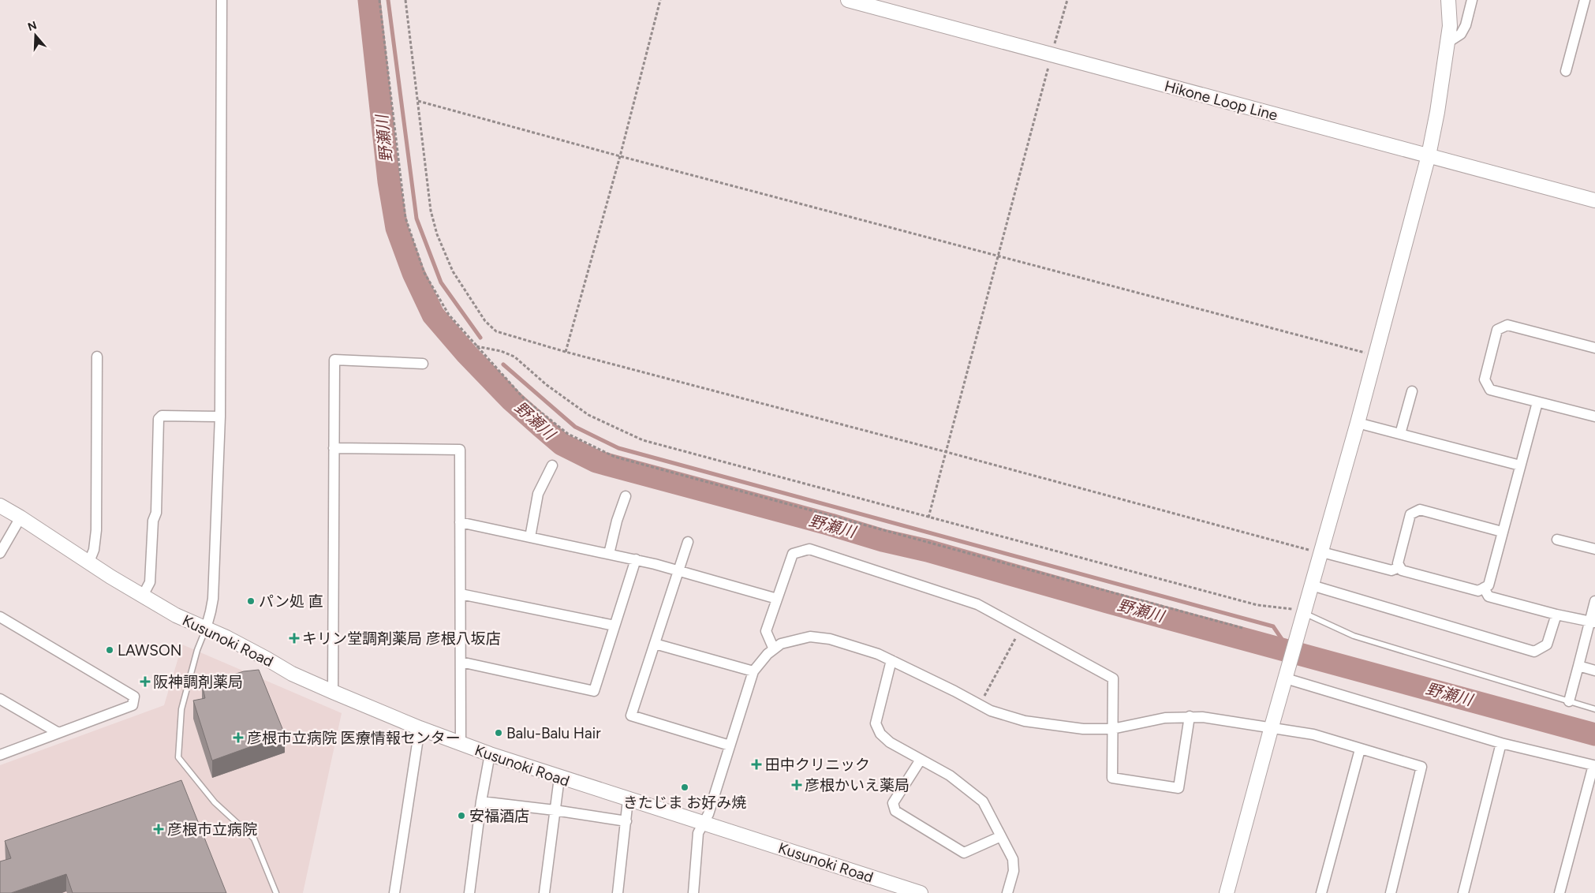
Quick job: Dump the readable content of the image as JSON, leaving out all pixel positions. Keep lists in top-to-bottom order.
{
  "streets": {
    "street": ["Hikone Loop Line", "Kusunoki Road"]
  },
  "water": ["野瀬川"],
  "places": {
    "other": [
      "パン処 直",
      "LAWSON",
      "Balu-Balu Hair",
      "きたじま お好み焼",
      "安福酒店"
    ],
    "health": [
      "キリン堂調剤薬局 彦根八坂店",
      "阪神調剤薬局",
      "彦根市立病院 医療情報センター",
      "田中クリニック",
      "彦根かいえ薬局",
      "彦根市立病院"
    ]
  },
  "north": "top"
}
